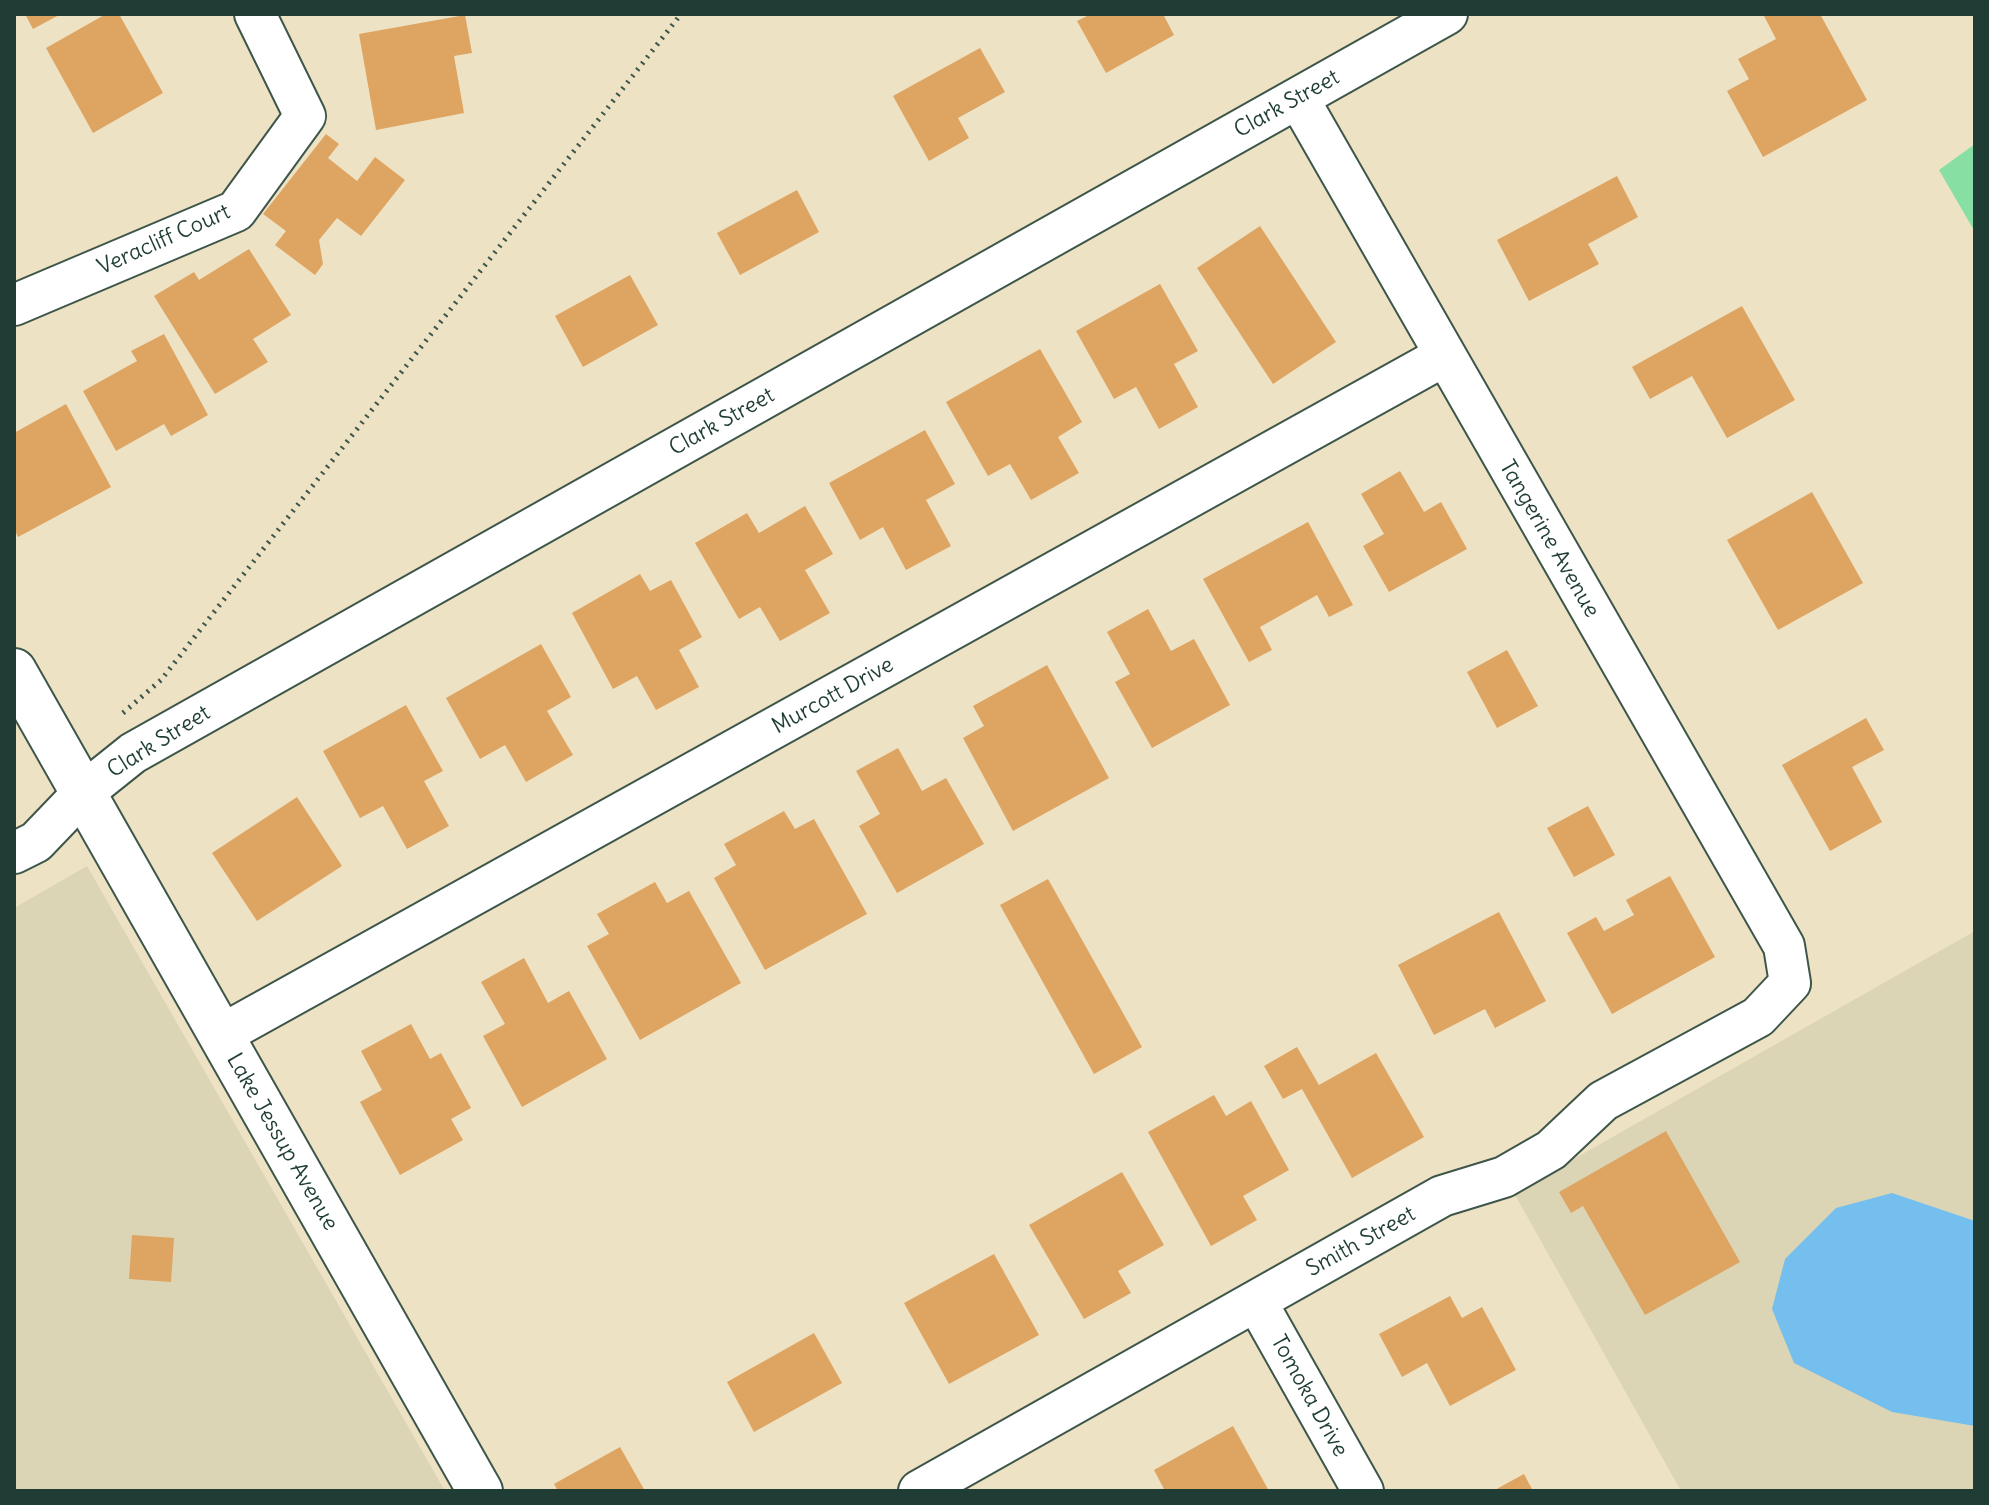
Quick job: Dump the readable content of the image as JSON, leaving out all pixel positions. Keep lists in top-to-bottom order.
{
  "streets": {
    "street": [
      "Clark Street",
      "Veracliff Court",
      "Tangerine Avenue",
      "Murcott Drive",
      "Lake Jessup Avenue",
      "Smith Street",
      "Tomoka Drive"
    ]
  },
  "crossings": [
    ["Clark Street", "Tangerine Avenue"],
    ["Clark Street", "Lake Jessup Avenue"],
    ["Tangerine Avenue", "Murcott Drive"],
    ["Tangerine Avenue", "Smith Street"],
    ["Murcott Drive", "Lake Jessup Avenue"],
    ["Smith Street", "Tomoka Drive"]
  ]
}
